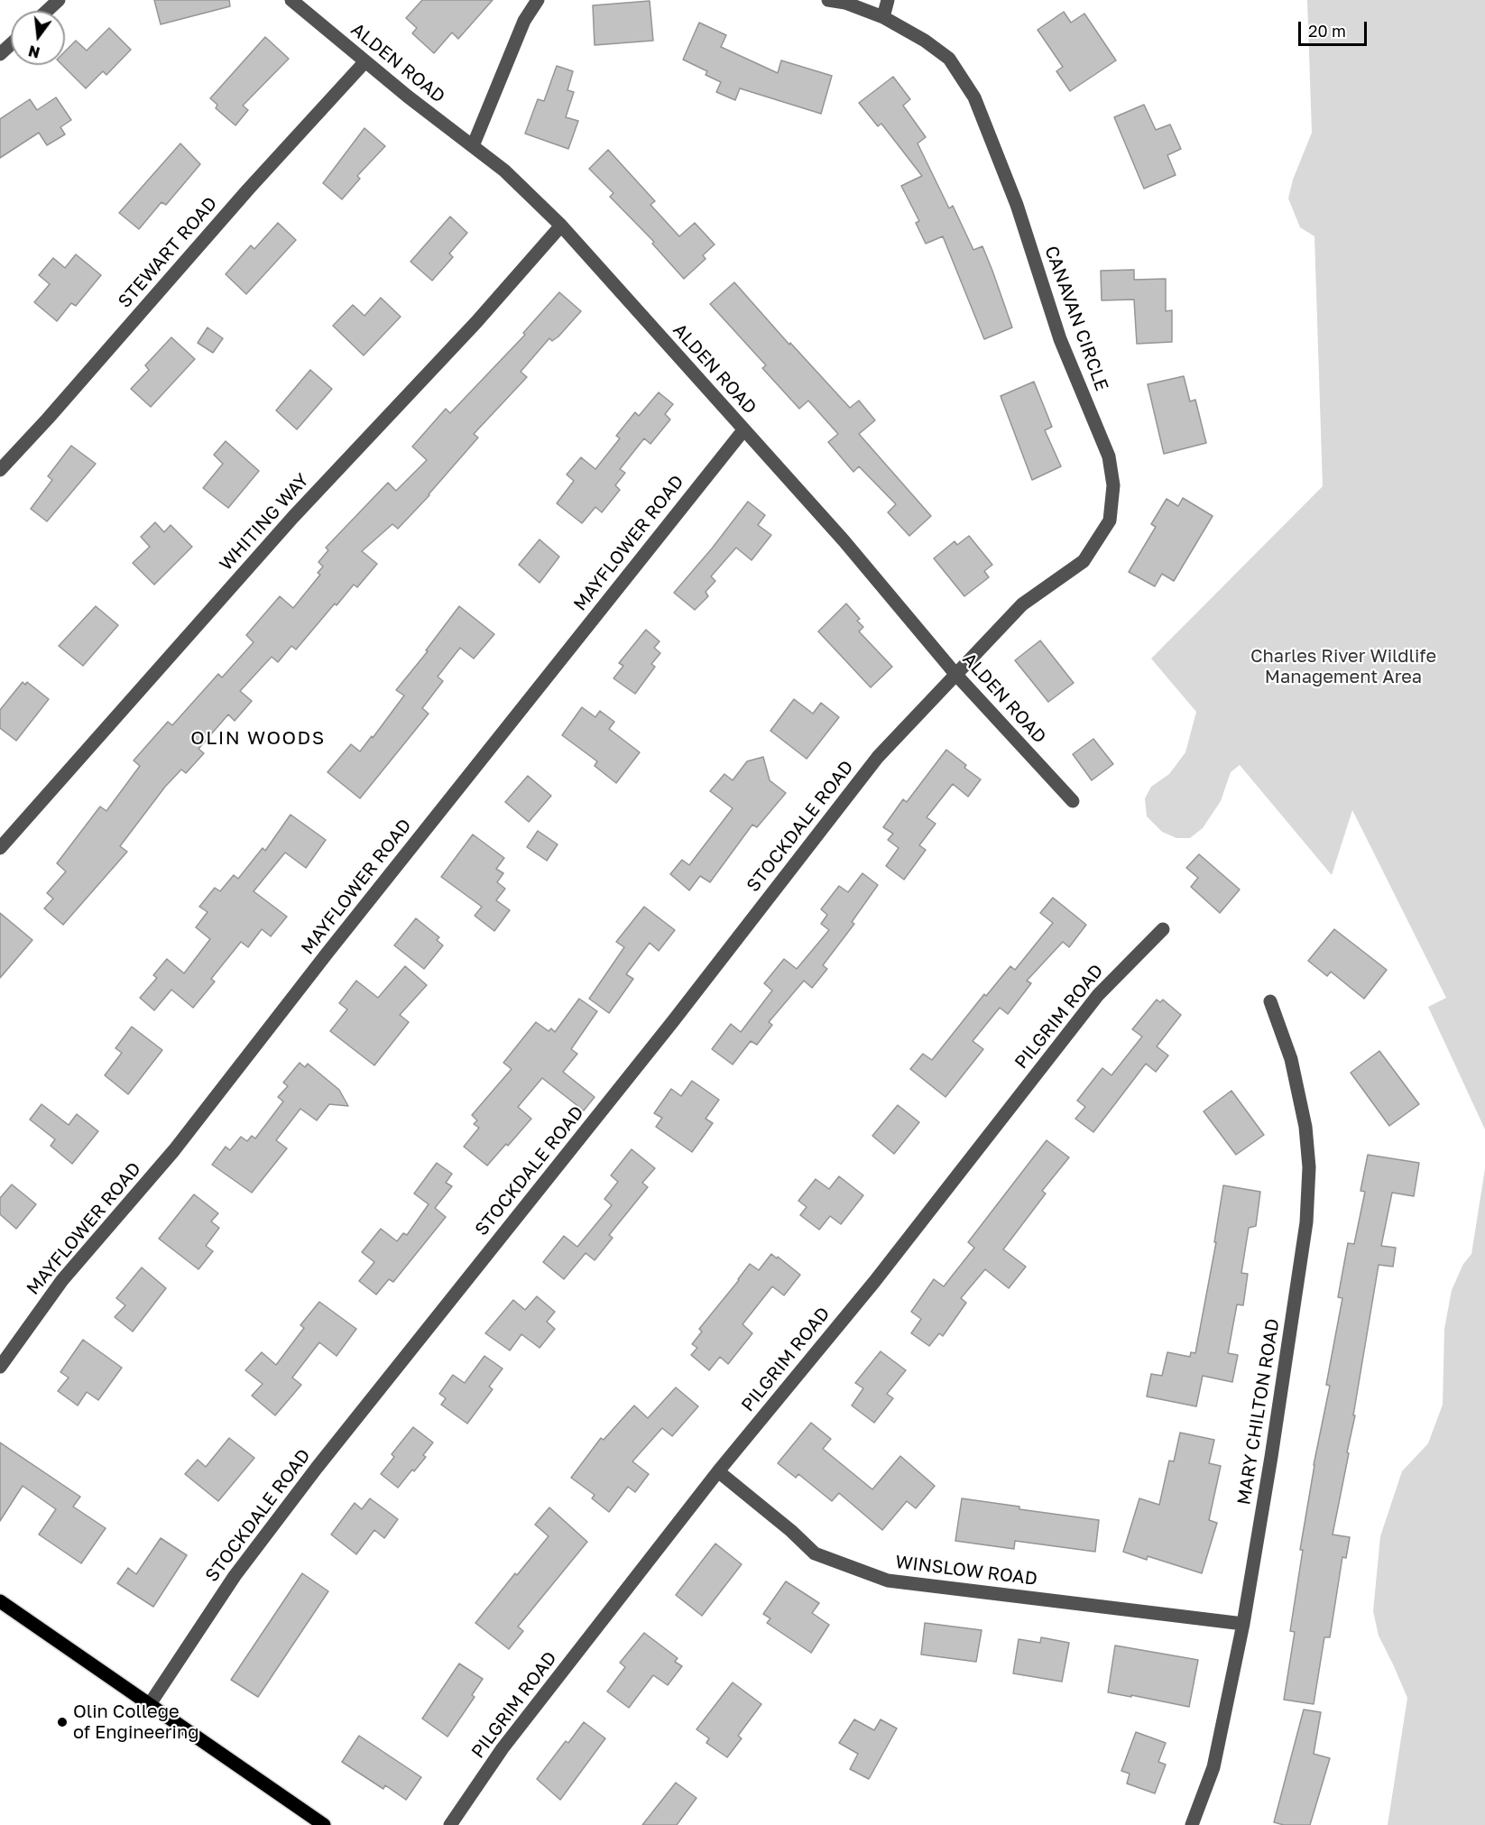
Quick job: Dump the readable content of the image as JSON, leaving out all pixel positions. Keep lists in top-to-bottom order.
{
  "streets": {
    "street": [
      "ALDEN ROAD",
      "STEWART ROAD",
      "CANAVAN CIRCLE",
      "WHITING WAY",
      "MAYFLOWER ROAD",
      "STOCKDALE ROAD",
      "PILGRIM ROAD",
      "MARY CHILTON ROAD",
      "WINSLOW ROAD"
    ]
  },
  "crossings": [
    ["ALDEN ROAD", "STEWART ROAD"],
    ["ALDEN ROAD", "CANAVAN CIRCLE"],
    ["ALDEN ROAD", "WHITING WAY"],
    ["ALDEN ROAD", "MAYFLOWER ROAD"],
    ["ALDEN ROAD", "STOCKDALE ROAD"],
    ["CANAVAN CIRCLE", "STOCKDALE ROAD"],
    ["PILGRIM ROAD", "WINSLOW ROAD"],
    ["MARY CHILTON ROAD", "WINSLOW ROAD"]
  ],
  "districts": ["OLIN WOODS"],
  "parks": ["Charles River Wildlife Management Area"],
  "places": ["Olin College of Engineering"],
  "scale_bar": "20 m",
  "north": "bottom"
}
